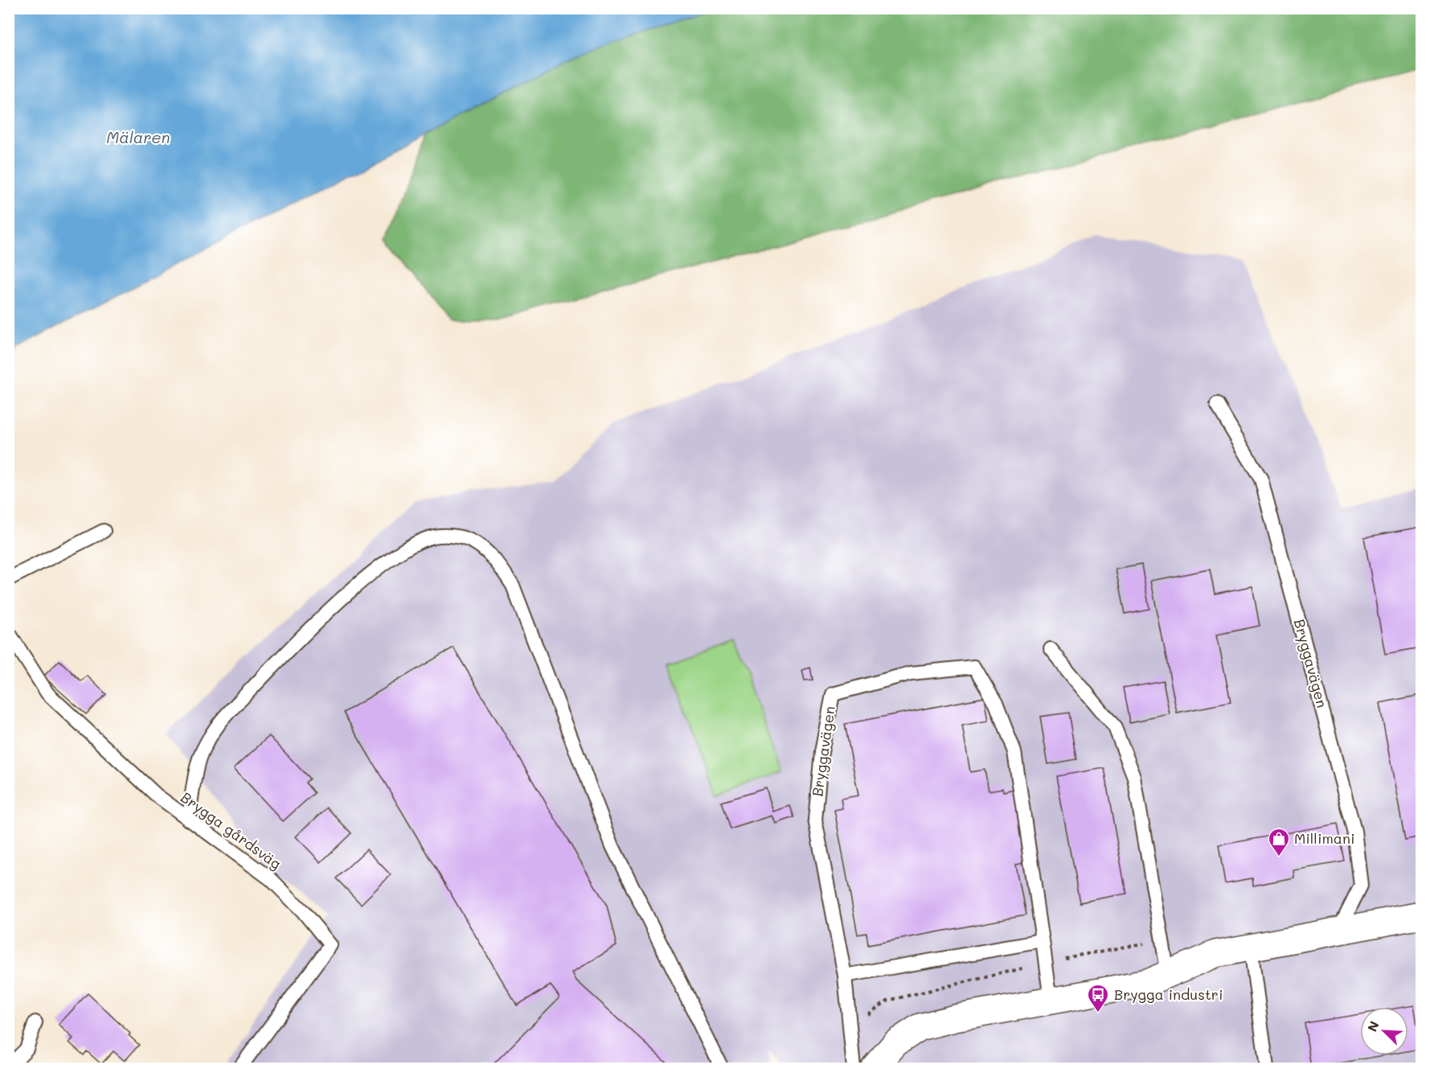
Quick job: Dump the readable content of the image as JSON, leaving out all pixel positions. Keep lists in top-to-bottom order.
{
  "streets": {
    "lane": ["Bryggavägen", "Brygga gårdsväg"]
  },
  "water": ["Mälaren"],
  "places": {
    "shop": ["Millimani"],
    "bus stop": ["Brygga industri"]
  },
  "north": "top left"
}
